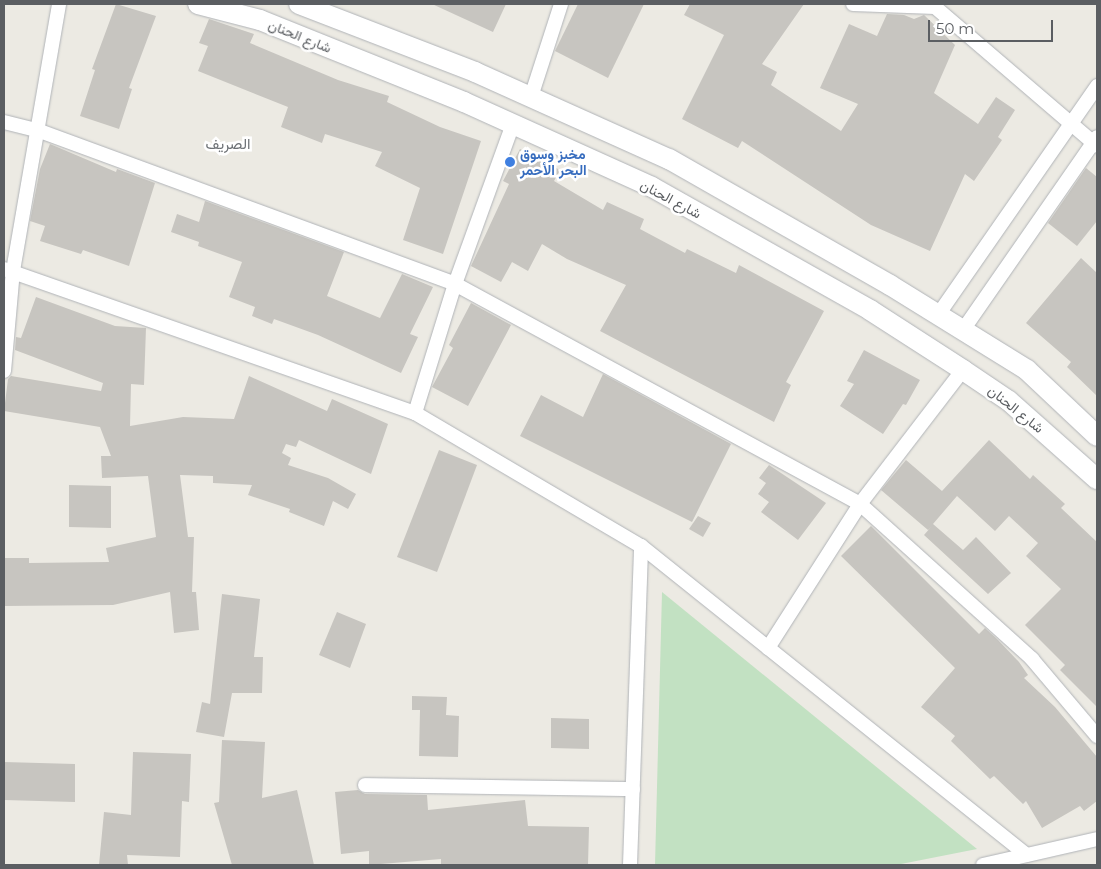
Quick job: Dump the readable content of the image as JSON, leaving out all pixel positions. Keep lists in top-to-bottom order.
{
  "streets": {
    "main road": ["شارع الحنان"]
  },
  "districts": ["الصريف"],
  "places": ["مخبز وسوق البحر الأحمر"],
  "scale_bar": "50 m"
}
